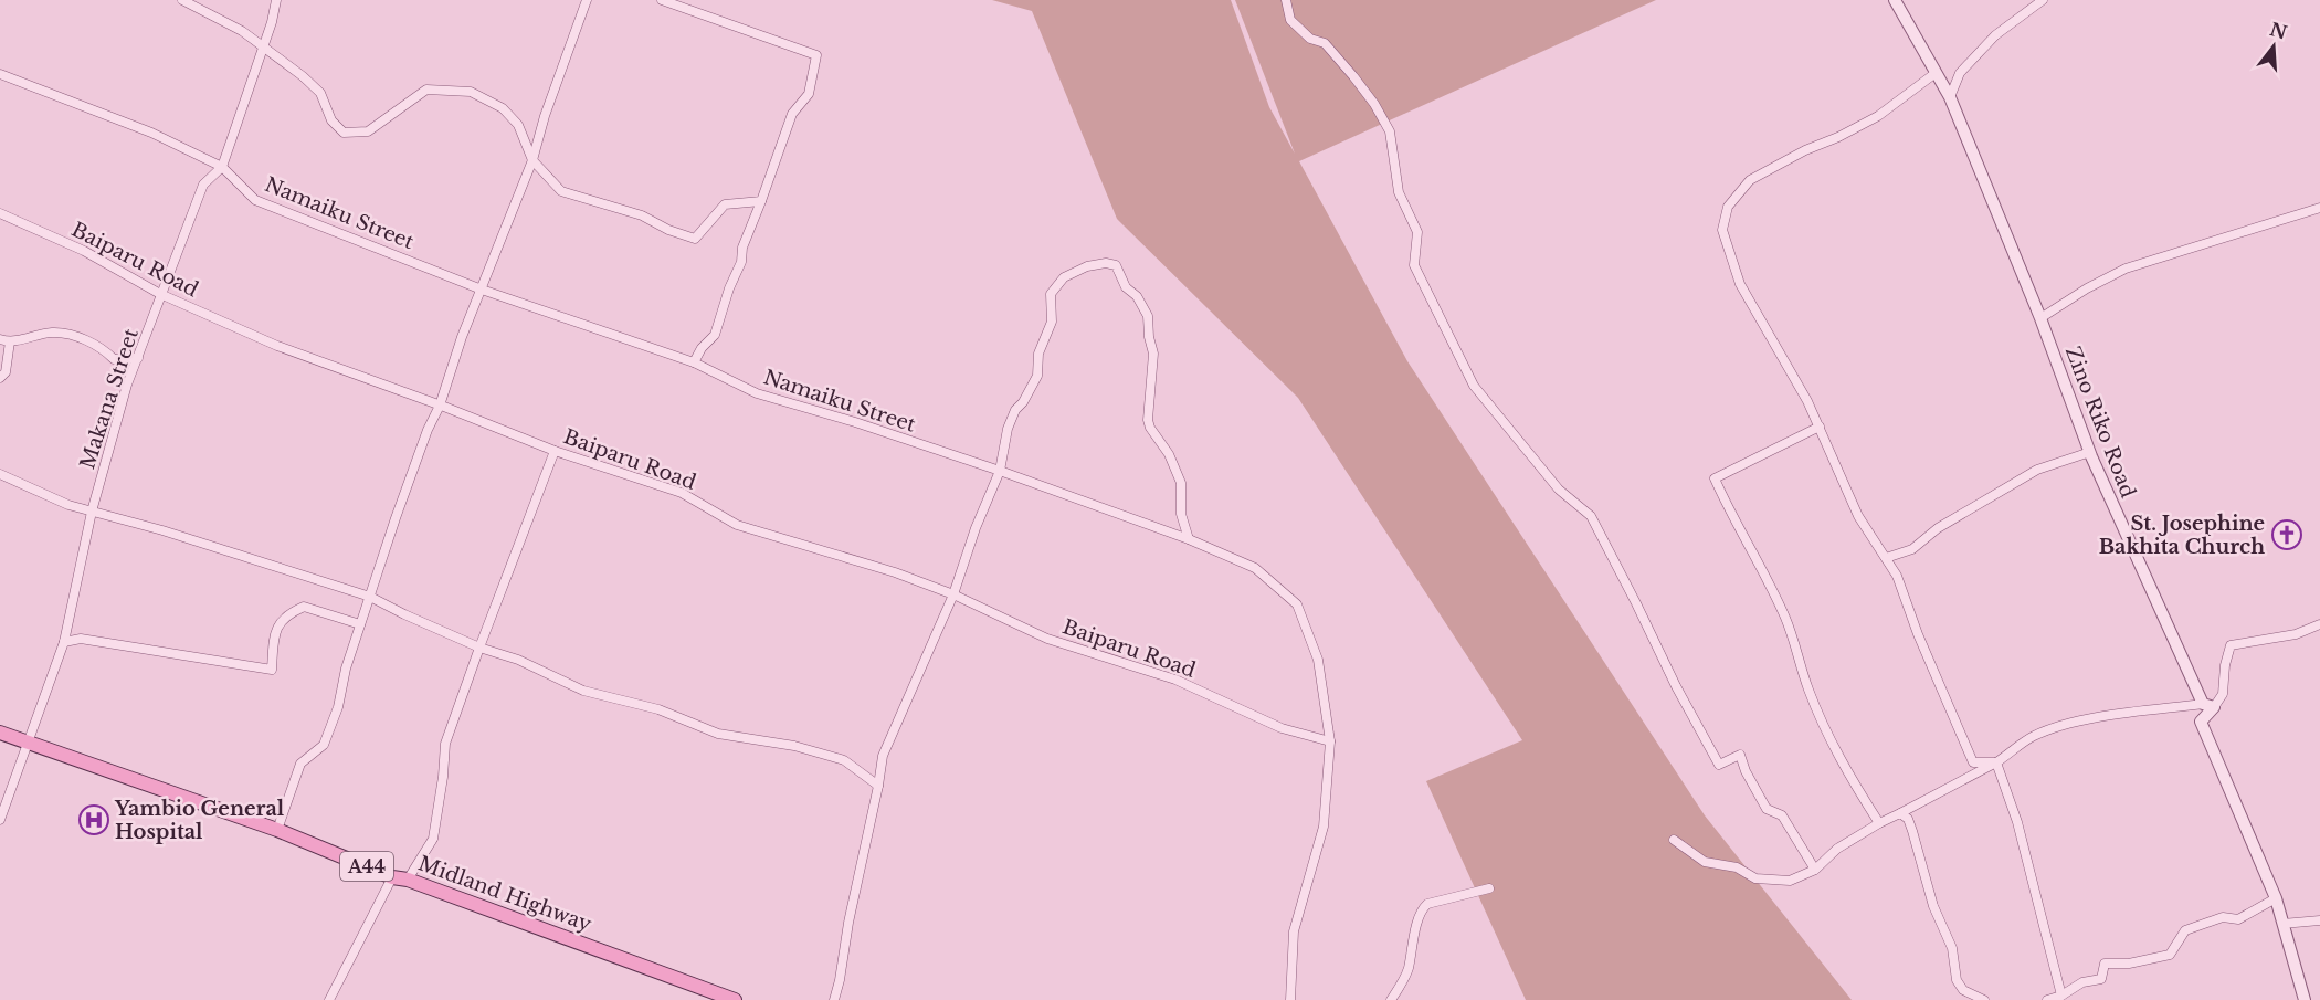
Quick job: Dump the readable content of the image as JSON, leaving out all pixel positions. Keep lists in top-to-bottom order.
{
  "streets": {
    "main road": ["A44", "Midland Highway"],
    "street": [
      "Namaiku Street",
      "Baiparu Road",
      "Makana Street",
      "Zino Riko Road"
    ]
  },
  "crossings": [
    ["Namaiku Street", "Baiparu Road"],
    ["Namaiku Street", "Makana Street"],
    ["Baiparu Road", "Makana Street"],
    ["Makana Street", "Midland Highway"]
  ],
  "places": {
    "church": ["St. Josephine Bakhita Church"],
    "hospital": ["Yambio General Hospital"]
  },
  "north": "top"
}
